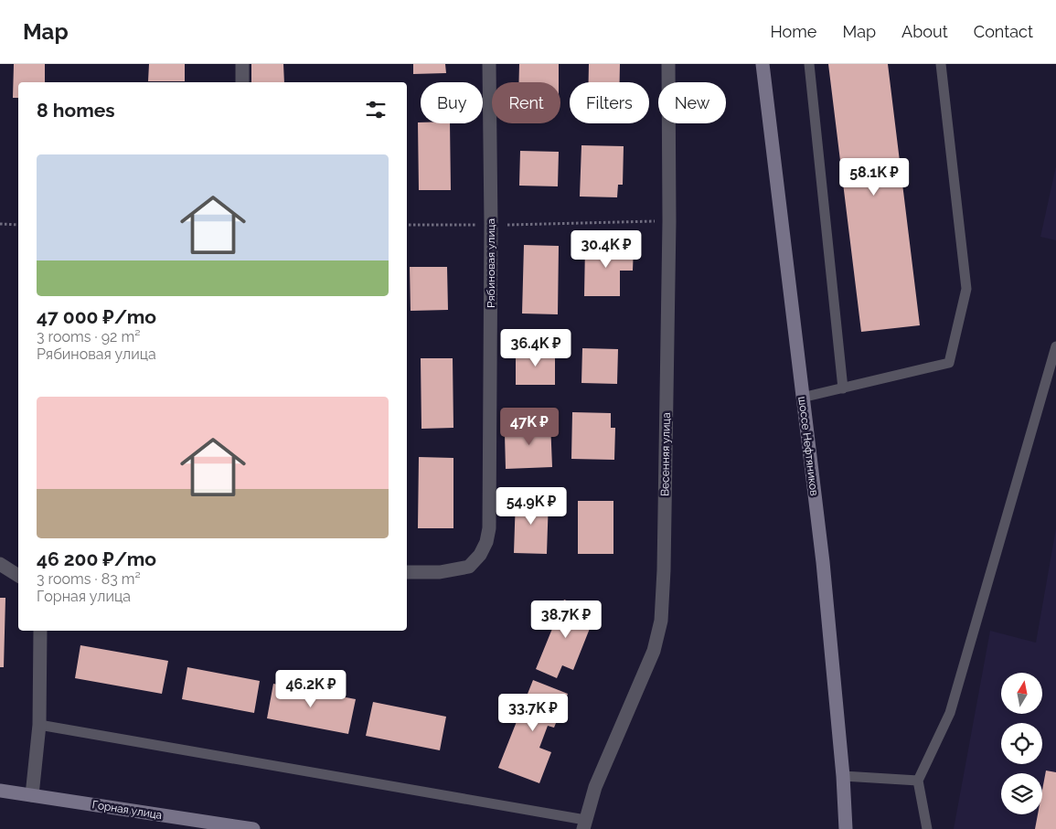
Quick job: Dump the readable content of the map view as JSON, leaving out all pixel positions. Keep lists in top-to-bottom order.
{
  "streets": {
    "main road": ["шоссе Нефтяников", "Горная улица"],
    "street": ["Рябиновая улица", "Весенняя улица"]
  },
  "north": "top",
  "page": {
    "header": "Map",
    "nav": [
      "Home",
      "Map",
      "About",
      "Contact"
    ],
    "chip": [
      "Buy",
      "Rent",
      "Filters",
      "New"
    ],
    "heading": "8 homes",
    "list": [
      {
        "name": "47 000 ₽/mo",
        "note": "3 rooms · 92 m² · Рябиновая улица"
      },
      {
        "name": "46 200 ₽/mo",
        "note": "3 rooms · 83 m² · Горная улица"
      }
    ],
    "price": [
      "58.1K ₽",
      "30.4K ₽",
      "36.4K ₽",
      "47K ₽",
      "54.9K ₽",
      "38.7K ₽",
      "46.2K ₽",
      "33.7K ₽"
    ]
  }
}
